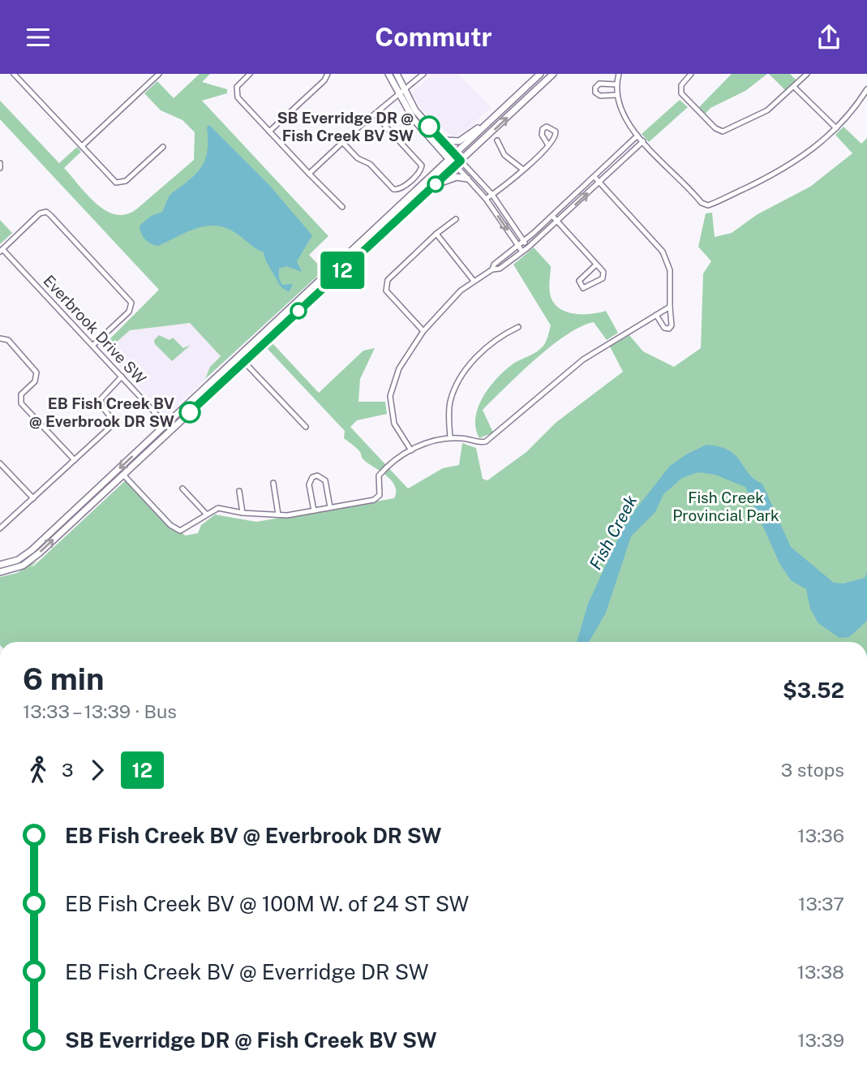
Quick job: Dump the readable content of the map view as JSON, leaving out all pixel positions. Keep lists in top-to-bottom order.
{
  "streets": {
    "street": ["Everbrook Drive SW"]
  },
  "water": ["Fish Creek"],
  "parks": ["Fish Creek Provincial Park"],
  "places": ["SB Everridge DR @ Fish Creek BV SW", "EB Fish Creek BV @ Everbrook DR SW"],
  "lines": ["bus line 12"],
  "page": {
    "header": "Commutr",
    "on_map": "12",
    "heading": ["6 min", "13:33 – 13:39 · Bus", "$3.52"],
    "legs": ["3", "12", "3 stops"],
    "list": [
      {
        "name": "EB Fish Creek BV @ Everbrook DR SW",
        "value": "13:36"
      },
      {
        "name": "EB Fish Creek BV @ 100M W. of 24 ST SW",
        "value": "13:37"
      },
      {
        "name": "EB Fish Creek BV @ Everridge DR SW",
        "value": "13:38"
      },
      {
        "name": "SB Everridge DR @ Fish Creek BV SW",
        "value": "13:39"
      }
    ]
  }
}
